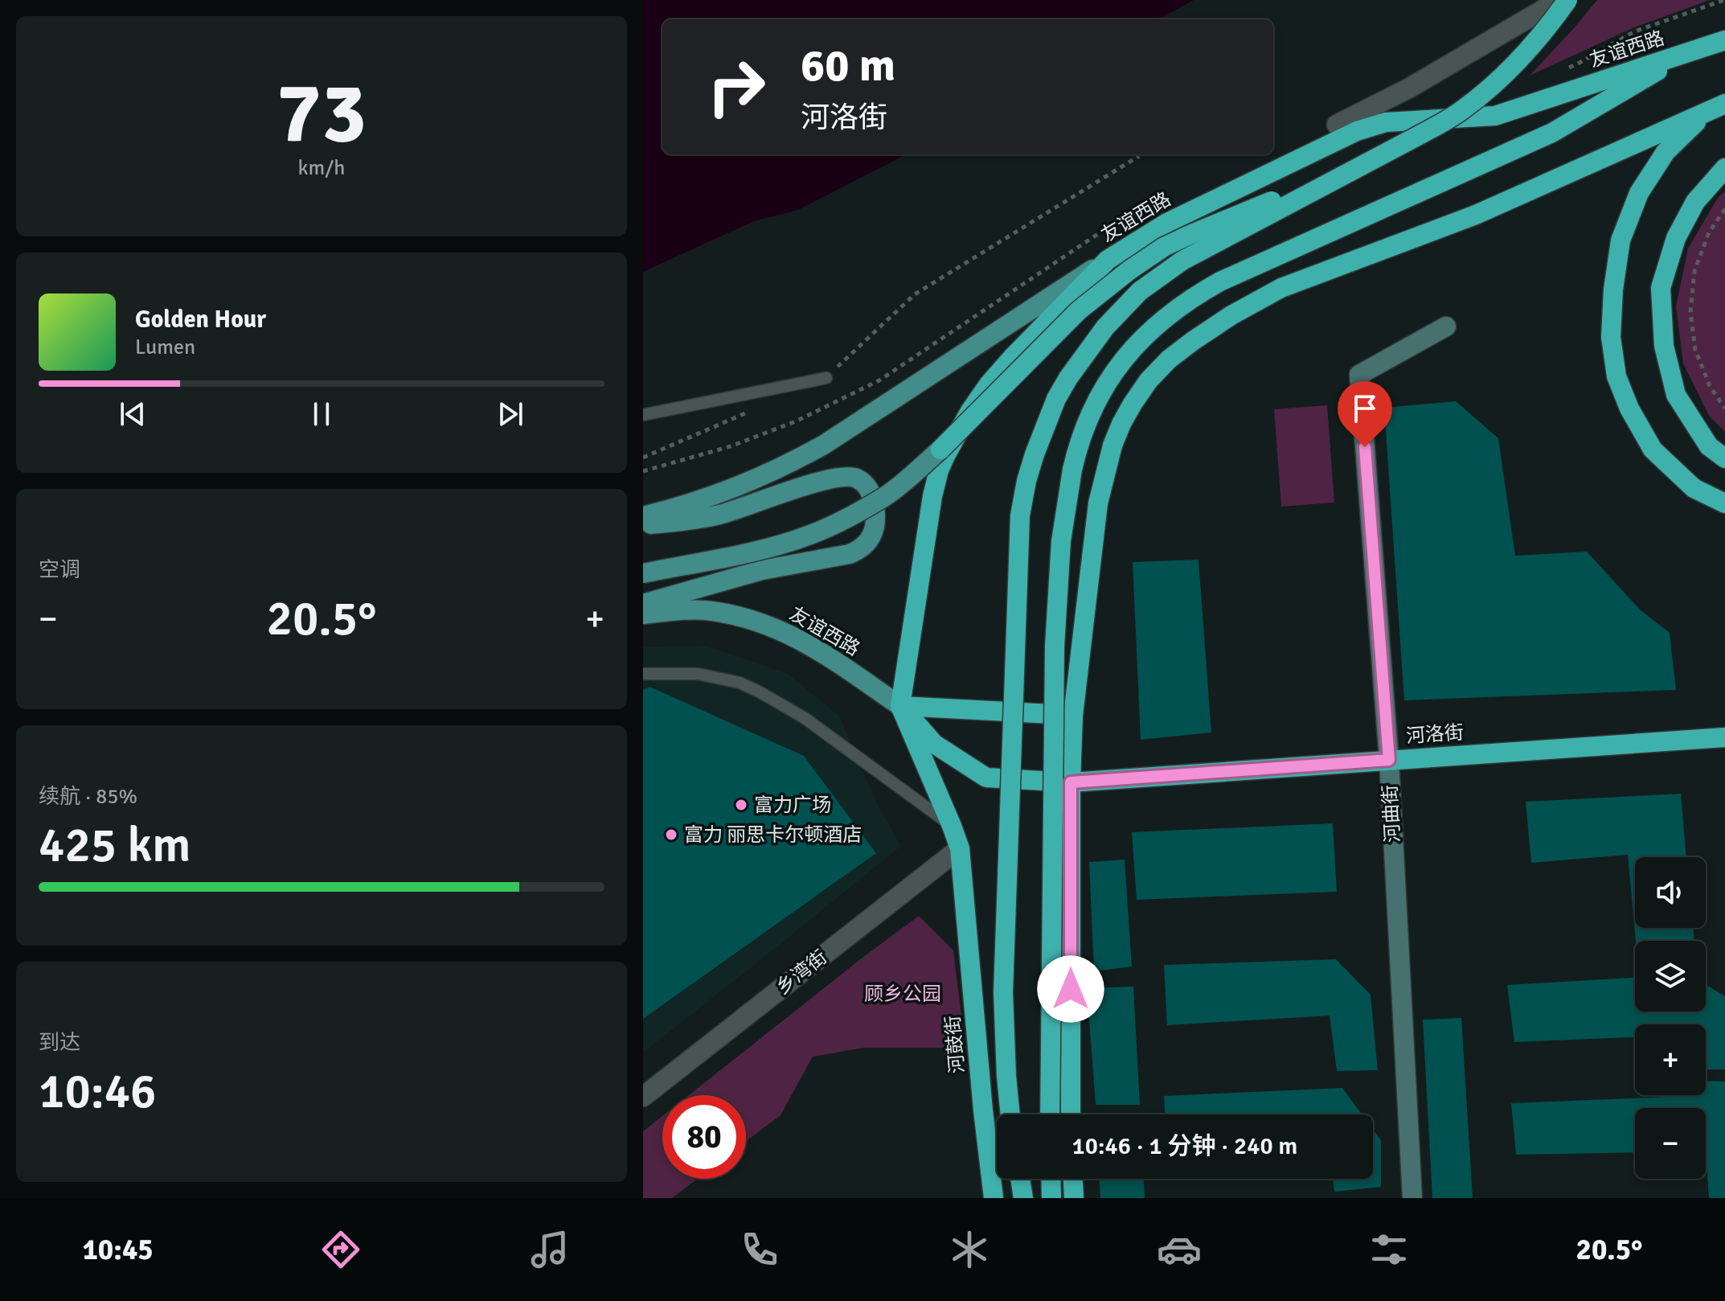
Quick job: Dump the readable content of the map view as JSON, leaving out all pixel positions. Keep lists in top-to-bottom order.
{
  "streets": {
    "highway": ["友谊西路", "河洛街", "河鼓街"],
    "street": ["河曲街", "乡湾街"]
  },
  "crossings": [
    ["友谊西路", "河洛街"],
    ["友谊西路", "河鼓街"],
    ["河洛街", "河曲街"],
    ["河洛街", "河鼓街"],
    ["乡湾街", "河鼓街"]
  ],
  "parks": ["顾乡公园"],
  "places": ["富力广场", "富力 丽思卡尔顿酒店"],
  "page": {
    "tile": [
      ["73", "km/h"],
      "空调",
      ["续航 · 85%", "425 km"],
      ["到达", "10:46"]
    ],
    "turn": ["60 m", "河洛街"],
    "song": ["Golden Hour", "Lumen"],
    "heat": ["−", "20.5°", "+"],
    "map_buttons": ["+", "−"],
    "limit": "80",
    "trip": "10:46 · 1 分钟 · 240 m",
    "tabs": ["10:45", "20.5°"]
  }
}
